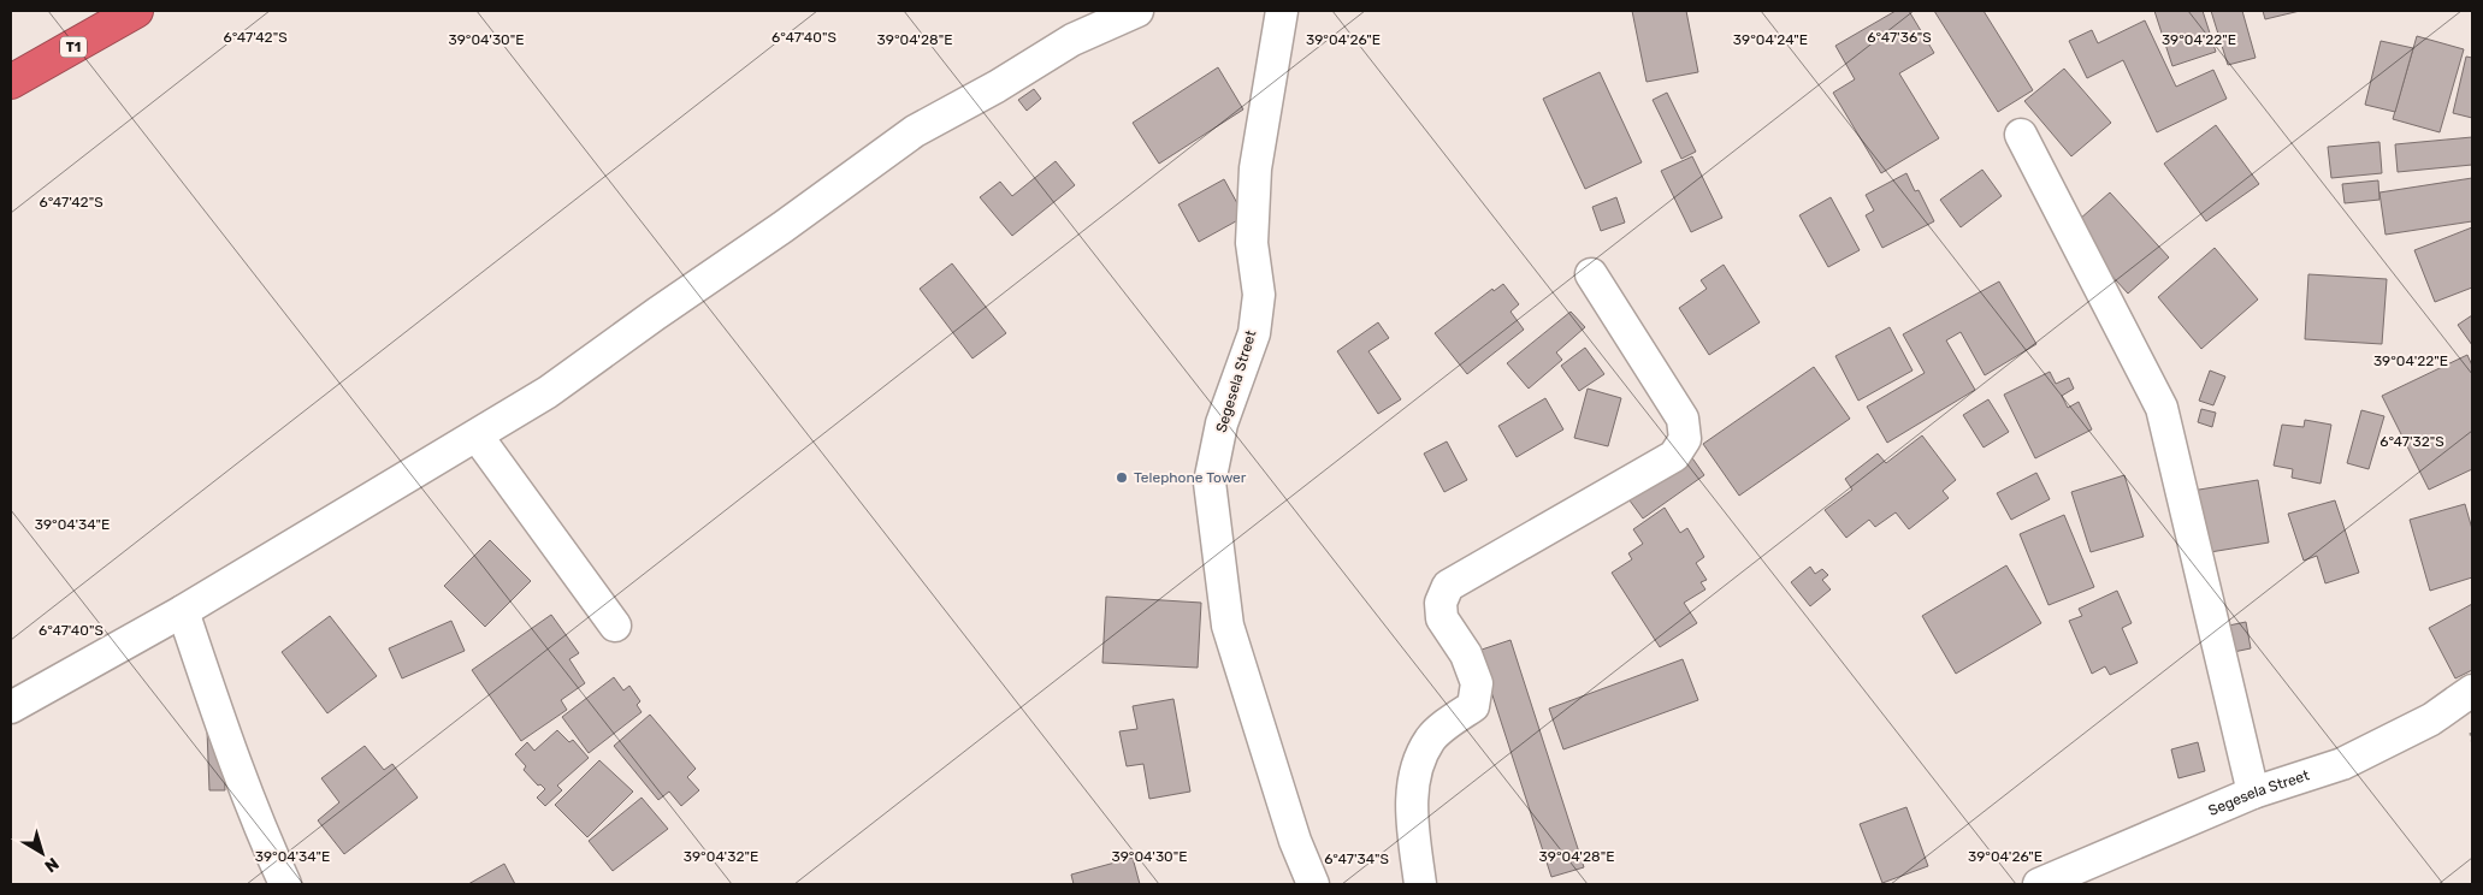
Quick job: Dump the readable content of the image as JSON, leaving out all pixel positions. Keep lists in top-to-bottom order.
{
  "streets": {
    "highway": ["T1"],
    "street": ["Segesela Street"]
  },
  "places": ["Telephone Tower"],
  "north": "bottom right",
  "coordinates": [
    "6°47'42\"S",
    "6°47'40\"S",
    "6°47'36\"S",
    "39°04'30\"E",
    "39°04'28\"E",
    "39°04'26\"E",
    "39°04'24\"E",
    "39°04'22\"E",
    "6°47'32\"S",
    "39°04'34\"E",
    "39°04'32\"E",
    "6°47'34\"S"
  ]
}
